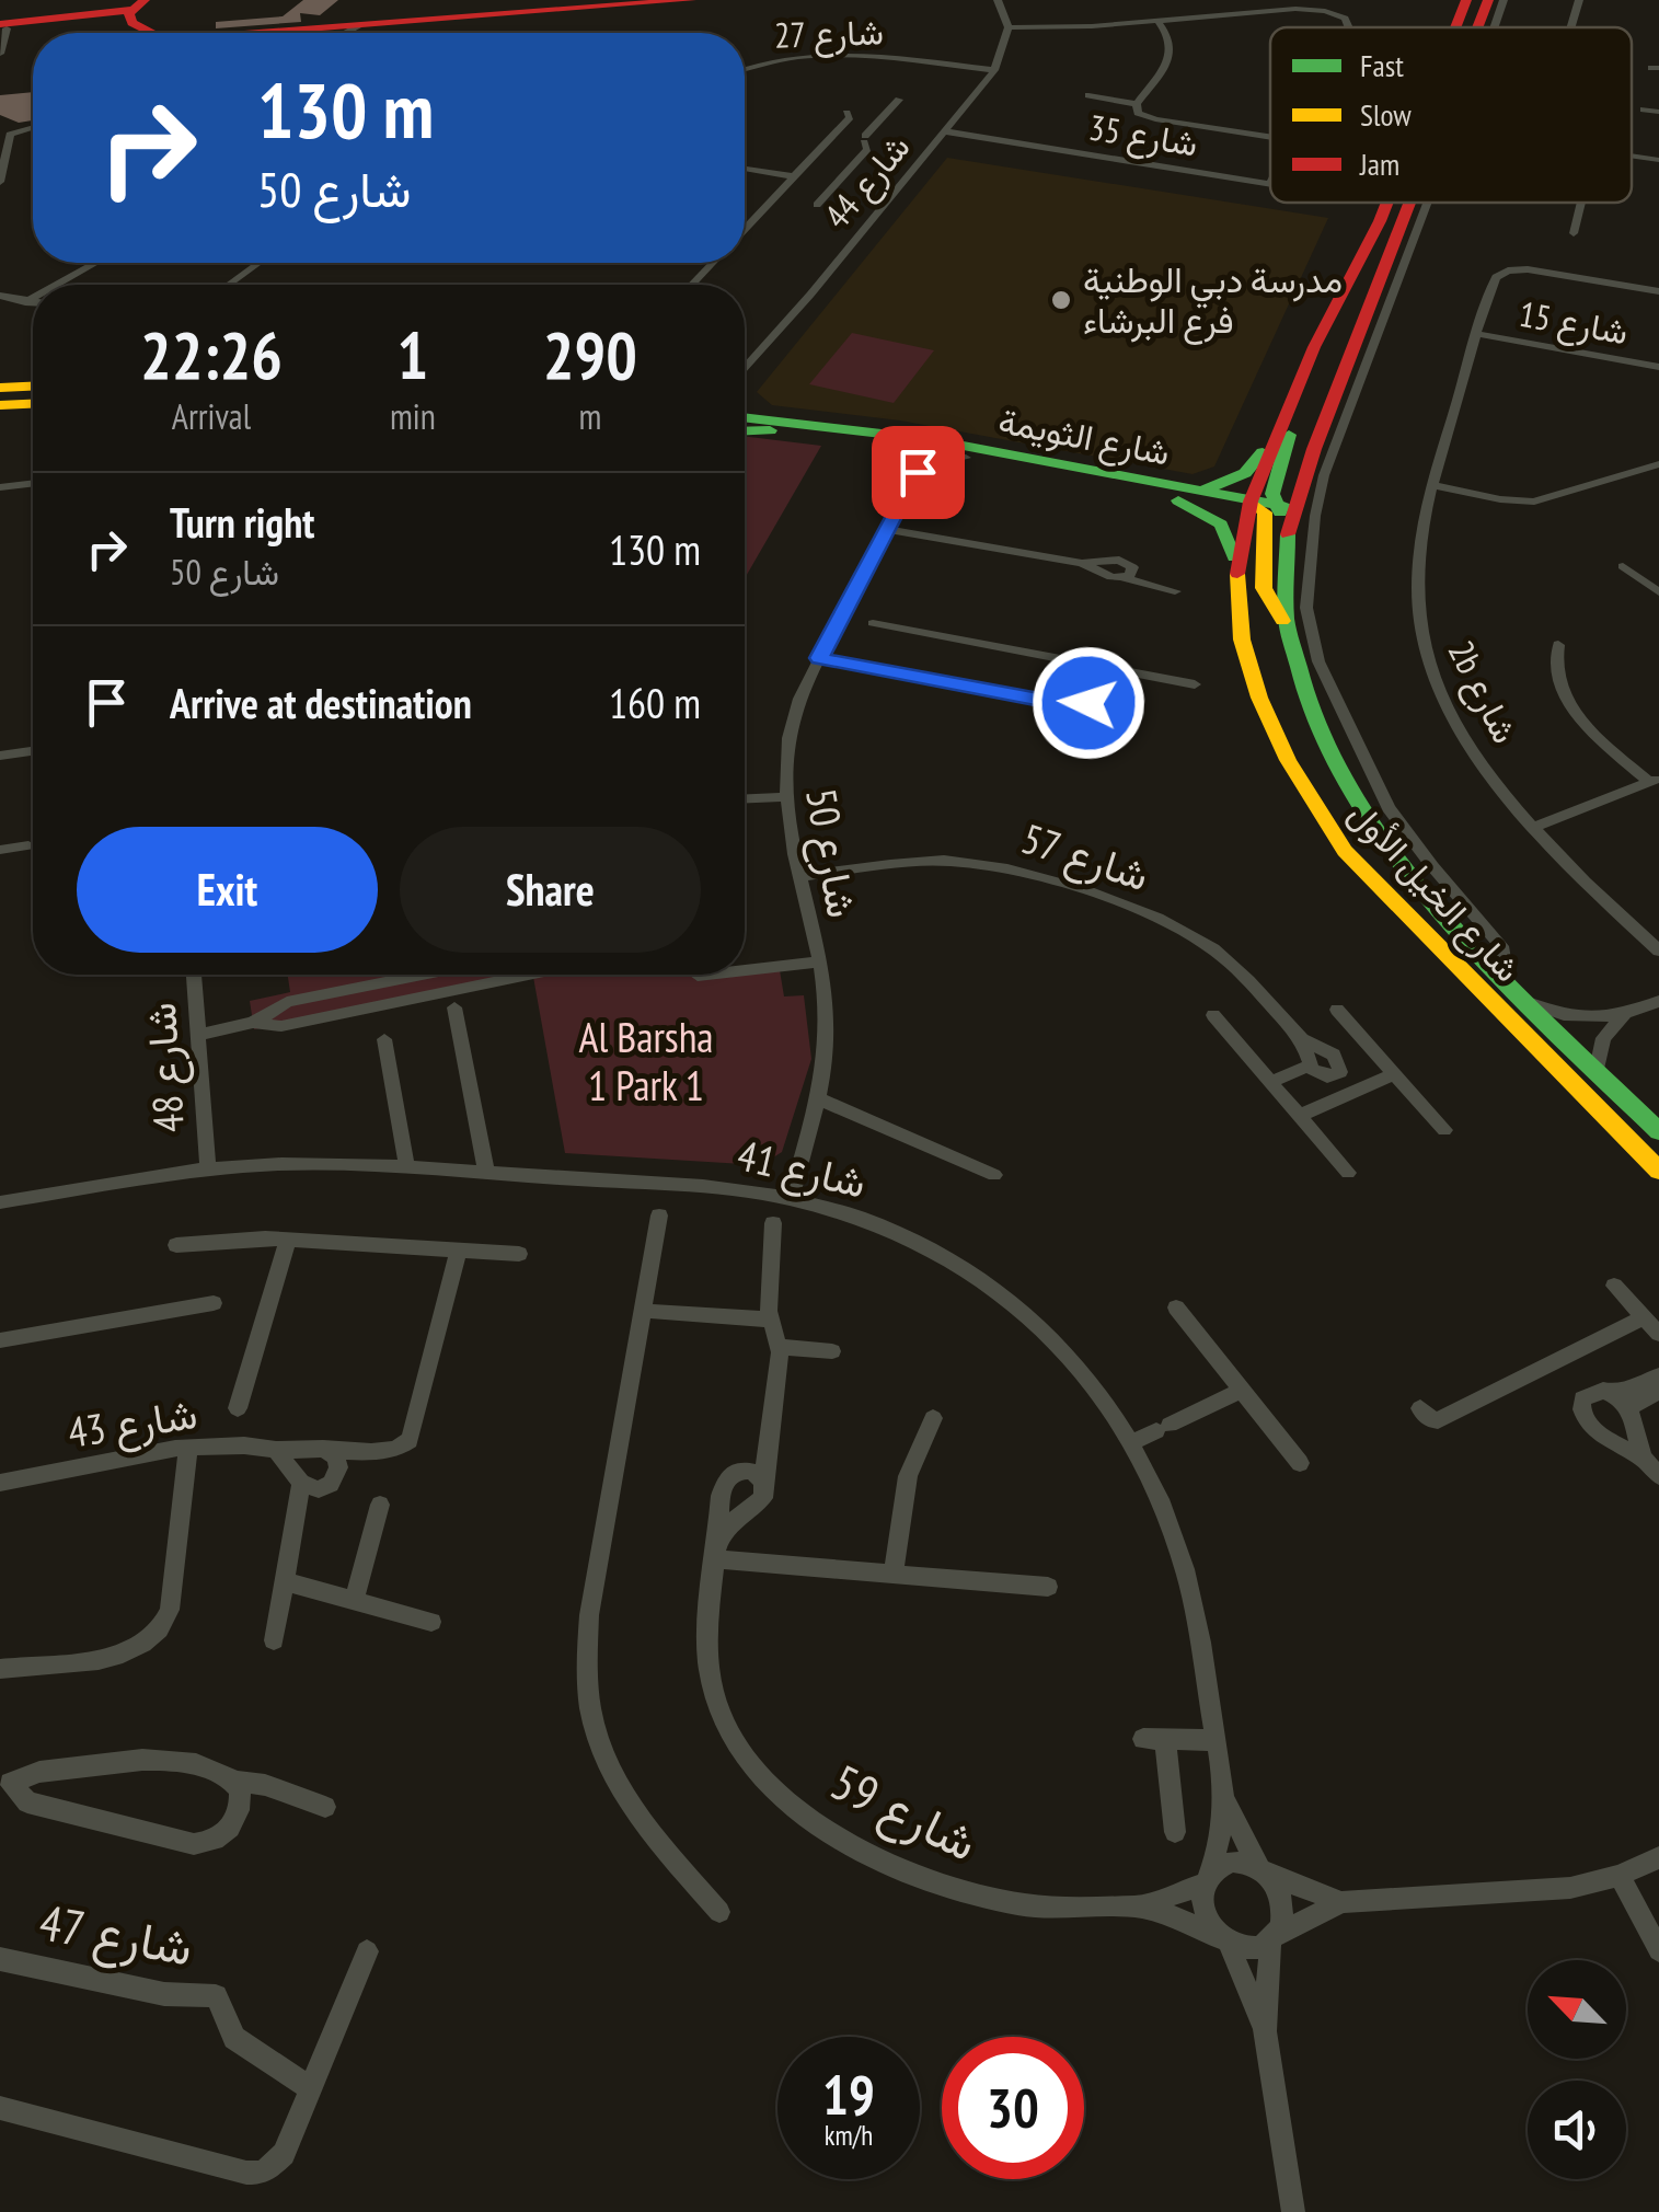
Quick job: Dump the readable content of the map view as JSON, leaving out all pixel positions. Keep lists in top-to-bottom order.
{
  "streets": {
    "main road": ["شارع الثويمة", "شارع الخيل الأول"],
    "street": [
      "شارع 27",
      "شارع 35",
      "شارع 44",
      "شارع 15",
      "2b شارع",
      "شارع 50",
      "شارع 57",
      "شارع 48",
      "شارع 41",
      "شارع 43",
      "شارع 59",
      "شارع 47"
    ]
  },
  "crossings": [
    ["شارع 27", "شارع 44"],
    ["شارع 35", "شارع 44"],
    ["شارع 35", "شارع الخيل الأول"],
    ["شارع 15", "2b شارع"],
    ["شارع الثويمة", "شارع الخيل الأول"],
    ["شارع 50", "شارع 57"],
    ["شارع 50", "شارع 41"],
    ["شارع 48", "شارع 41"],
    ["شارع 41", "شارع 59"]
  ],
  "parks": ["Al Barsha 1 Park 1"],
  "places": ["مدرسة دبي الوطنية فرع البرشاء"],
  "legend": ["Fast", "Slow", "Jam"],
  "north": "top left",
  "page": {
    "turn": ["130 m", "شارع 50"],
    "eta": [
      "22:26",
      "Arrival",
      "1",
      "min",
      "290",
      "m"
    ],
    "list": [
      {
        "name": "Turn right",
        "note": "شارع 50",
        "value": "130 m"
      },
      {
        "name": "Arrive at destination",
        "value": "160 m"
      }
    ],
    "buttons": ["Exit", "Share"],
    "speed": "19 km/h",
    "limit": "30"
  }
}
